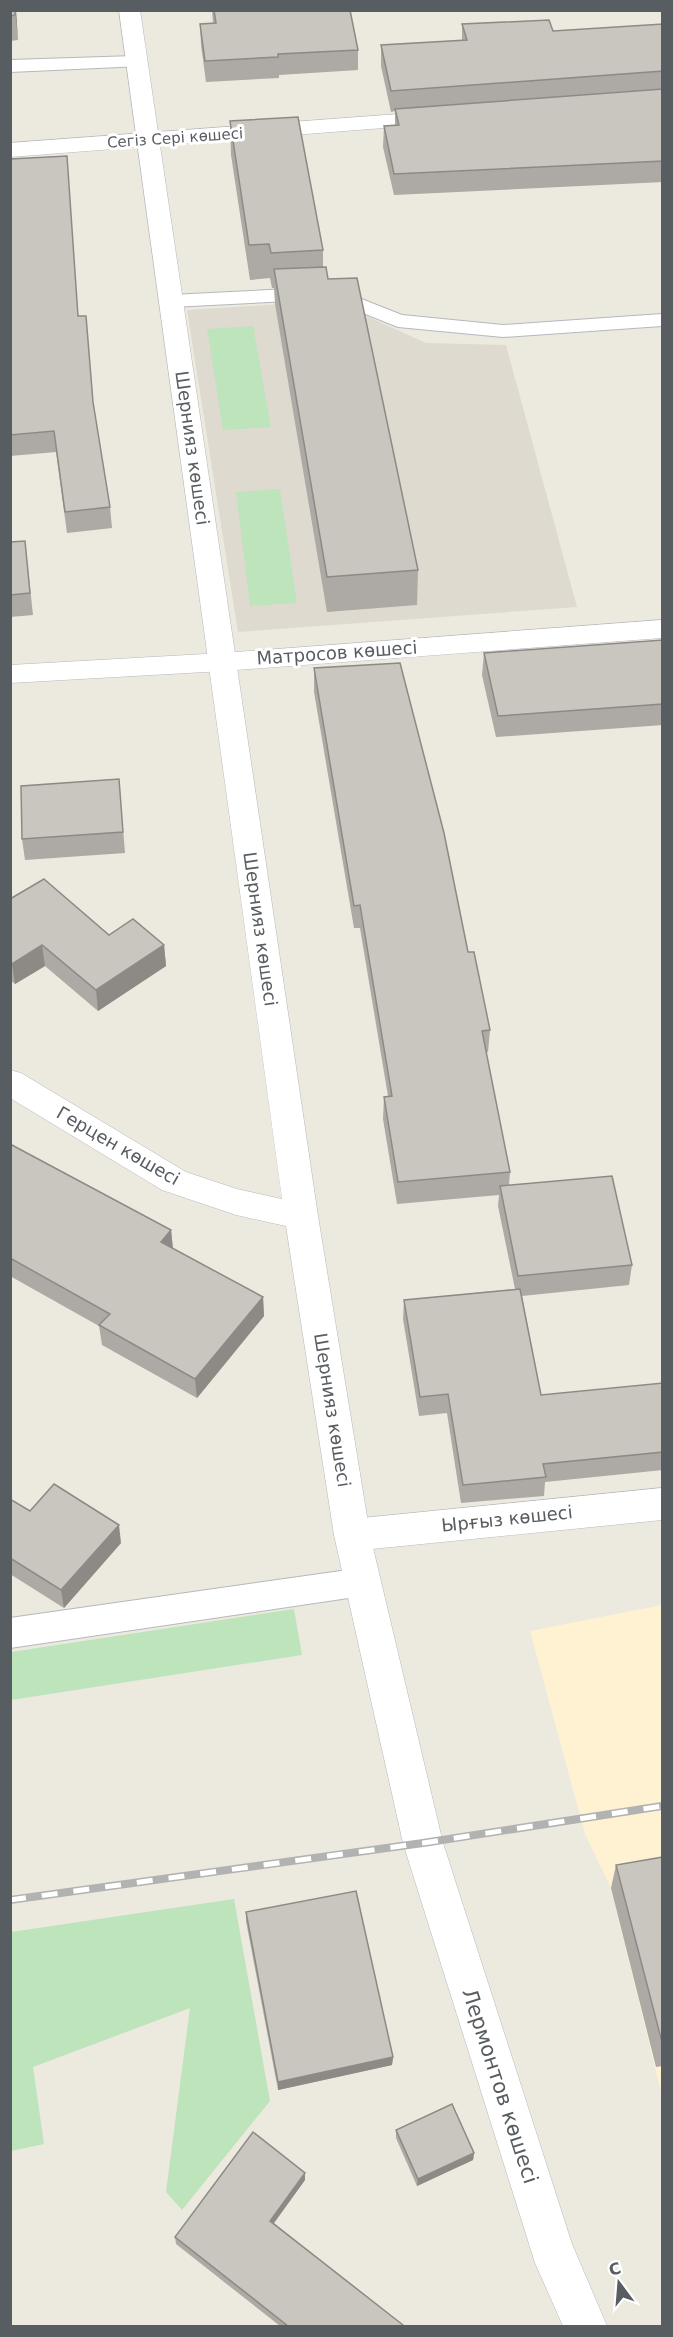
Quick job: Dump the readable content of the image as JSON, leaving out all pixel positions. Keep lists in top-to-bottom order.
{
  "streets": {
    "street": [
      "Сегіз Сері көшесі",
      "Шернияз көшесі",
      "Матросов көшесі",
      "Герцен көшесі",
      "Ырғыз көшесі",
      "Лермонтов көшесі"
    ]
  },
  "crossings": [
    ["Сегіз Сері көшесі", "Шернияз көшесі"],
    ["Шернияз көшесі", "Матросов көшесі"],
    ["Шернияз көшесі", "Герцен көшесі"],
    ["Шернияз көшесі", "Ырғыз көшесі"],
    ["Шернияз көшесі", "Лермонтов көшесі"]
  ],
  "north": "top"
}
